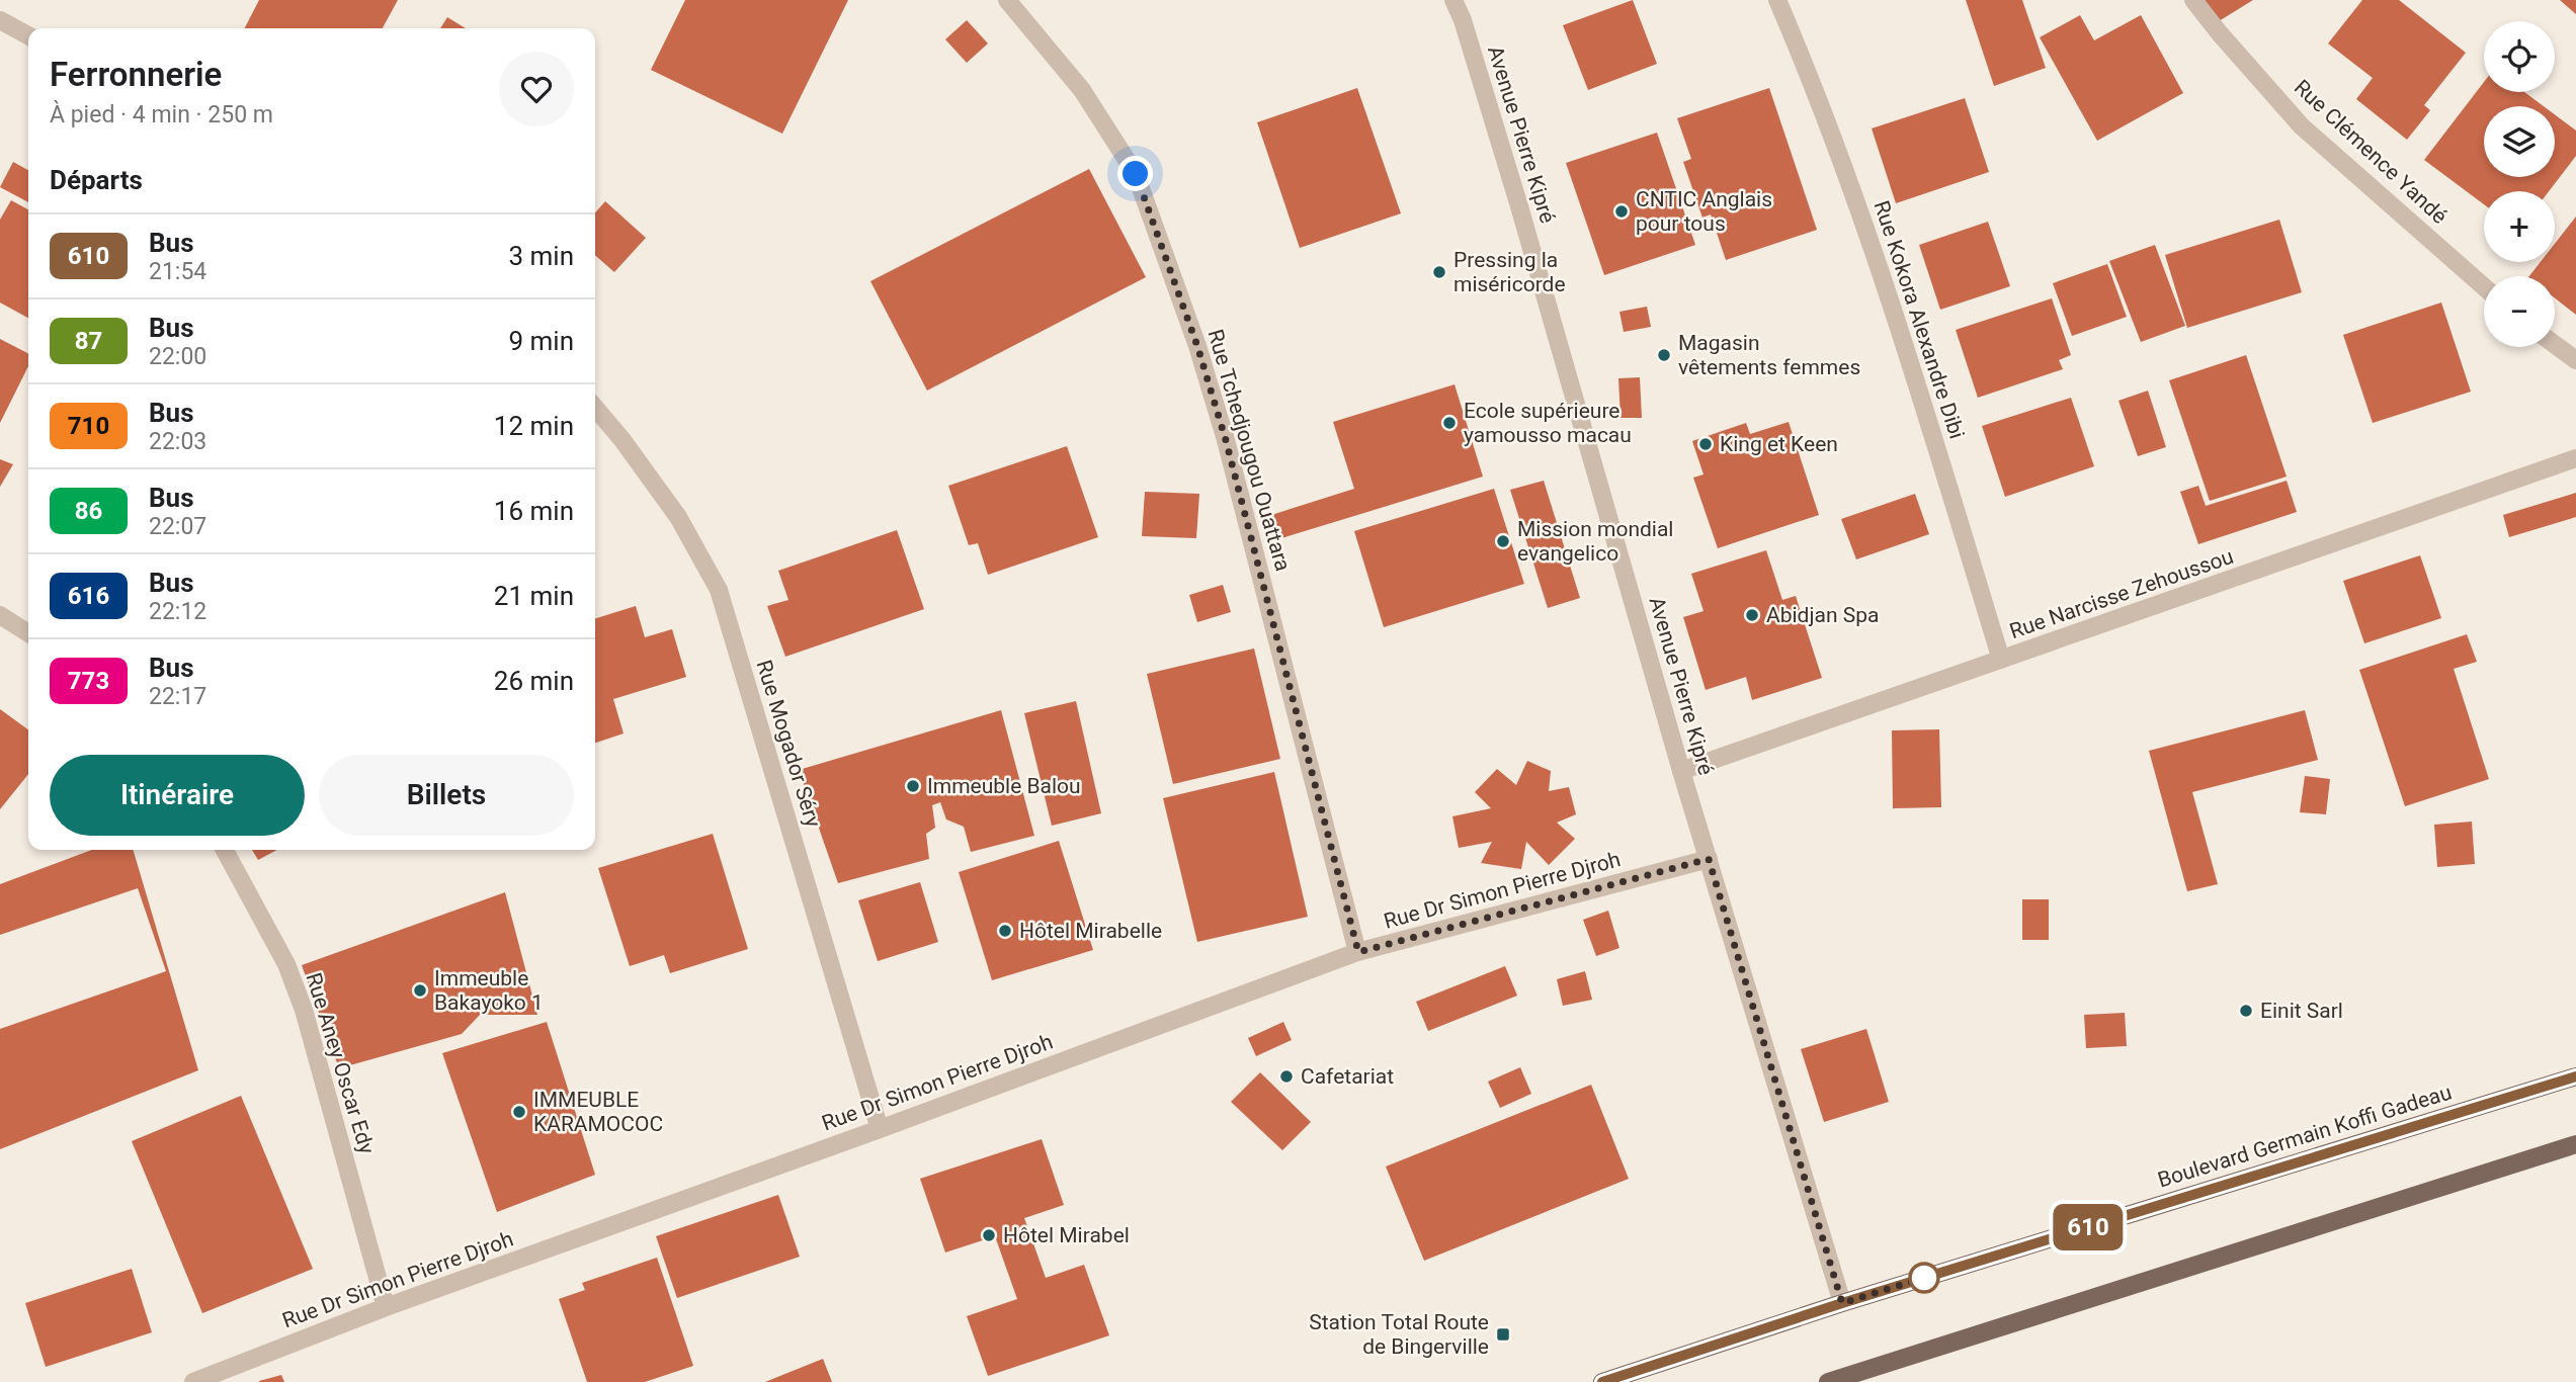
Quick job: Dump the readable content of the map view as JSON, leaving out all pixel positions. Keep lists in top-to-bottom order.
{
  "streets": {
    "main road": ["Boulevard Germain Koffi Gadeau"],
    "street": [
      "Avenue Pierre Kipré",
      "Rue Clémence Yandé",
      "Rue Kokora Alexandre Dibi",
      "Rue Tchedjougou Ouattara",
      "Rue Narcisse Zehoussou",
      "Rue Mogador Séry",
      "Rue Dr Simon Pierre Djroh",
      "Rue Aney Oscar Edy"
    ]
  },
  "crossings": [
    ["Avenue Pierre Kipré", "Rue Narcisse Zehoussou"],
    ["Avenue Pierre Kipré", "Rue Dr Simon Pierre Djroh"],
    ["Avenue Pierre Kipré", "Boulevard Germain Koffi Gadeau"],
    ["Rue Kokora Alexandre Dibi", "Rue Narcisse Zehoussou"],
    ["Rue Tchedjougou Ouattara", "Rue Dr Simon Pierre Djroh"],
    ["Rue Mogador Séry", "Rue Dr Simon Pierre Djroh"],
    ["Rue Dr Simon Pierre Djroh", "Rue Aney Oscar Edy"]
  ],
  "places": {
    "other": [
      "CNTIC Anglais pour tous",
      "Pressing la miséricorde",
      "Magasin vêtements femmes",
      "Ecole supérieure yamousso macau",
      "King et Keen",
      "Mission mondial evangelico",
      "Abidjan Spa",
      "Immeuble Balou",
      "Hôtel Mirabelle",
      "Immeuble Bakayoko 1",
      "Einit Sarl",
      "Cafetariat",
      "IMMEUBLE KARAMOCOC",
      "Hôtel Mirabel"
    ],
    "transit": ["Station Total Route de Bingerville"]
  },
  "lines": ["bus line 610"],
  "page": {
    "on_map": "610",
    "map_buttons": ["+", "−"],
    "heading": [
      ["Ferronnerie", "À pied · 4 min · 250 m"],
      "Départs"
    ],
    "list": [
      {
        "mark": "610",
        "name": "Bus",
        "note": "21:54",
        "value": "3 min"
      },
      {
        "mark": "87",
        "name": "Bus",
        "note": "22:00",
        "value": "9 min"
      },
      {
        "mark": "710",
        "name": "Bus",
        "note": "22:03",
        "value": "12 min"
      },
      {
        "mark": "86",
        "name": "Bus",
        "note": "22:07",
        "value": "16 min"
      },
      {
        "mark": "616",
        "name": "Bus",
        "note": "22:12",
        "value": "21 min"
      },
      {
        "mark": "773",
        "name": "Bus",
        "note": "22:17",
        "value": "26 min"
      }
    ],
    "buttons": ["Itinéraire", "Billets"]
  }
}
